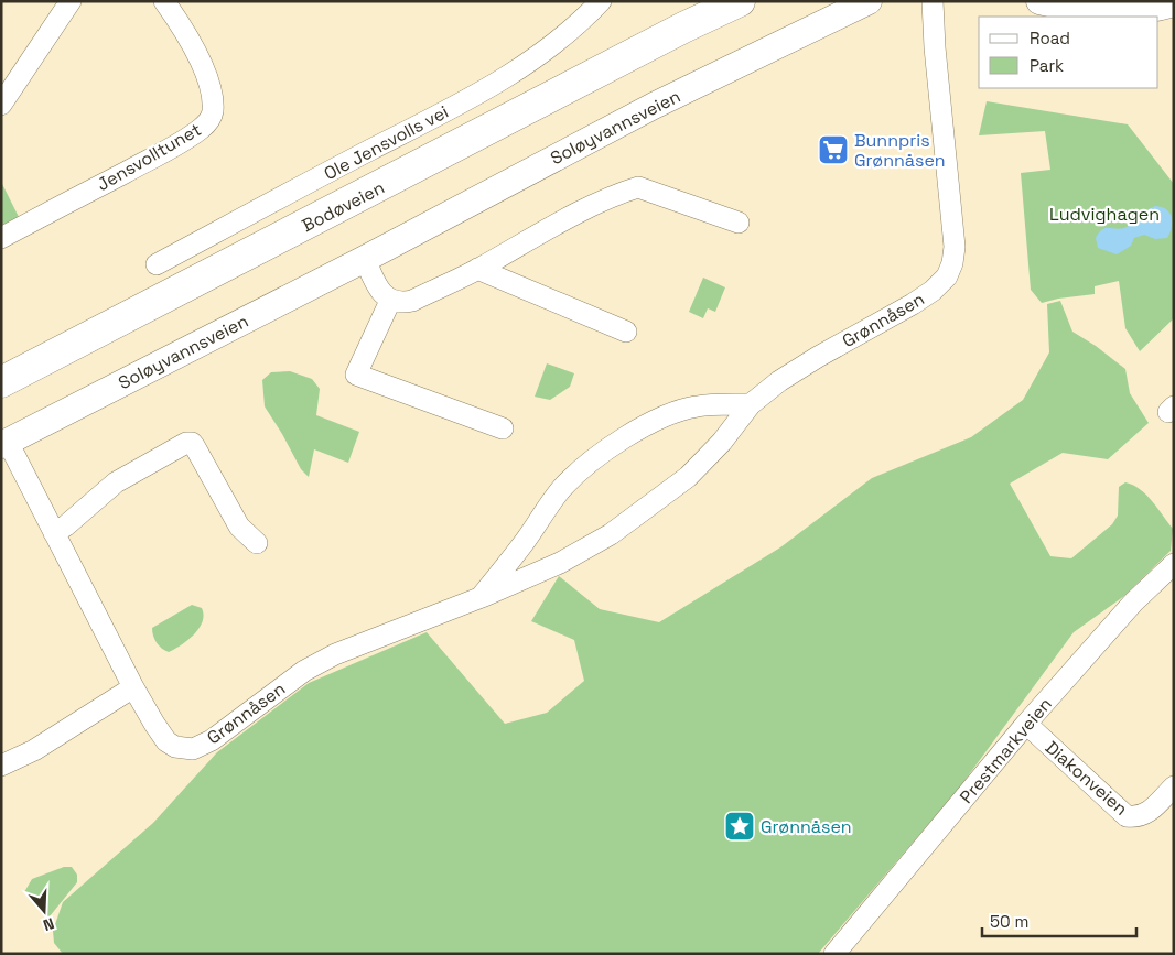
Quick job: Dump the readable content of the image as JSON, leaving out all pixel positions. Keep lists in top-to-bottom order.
{
  "streets": {
    "main road": ["Bodøveien"],
    "street": [
      "Soløyvannsveien",
      "Ole Jensvolls vei",
      "Jensvolltunet",
      "Grønnåsen",
      "Prestmarkveien",
      "Diakonveien"
    ]
  },
  "crossings": [
    ["Soløyvannsveien", "Grønnåsen"],
    ["Prestmarkveien", "Diakonveien"]
  ],
  "parks": ["Ludvighagen"],
  "places": {
    "supermarket": ["Bunnpris Grønnåsen"],
    "place": ["Grønnåsen"]
  },
  "legend": ["Road", "Park"],
  "scale_bar": "50 m",
  "north": "bottom"
}
